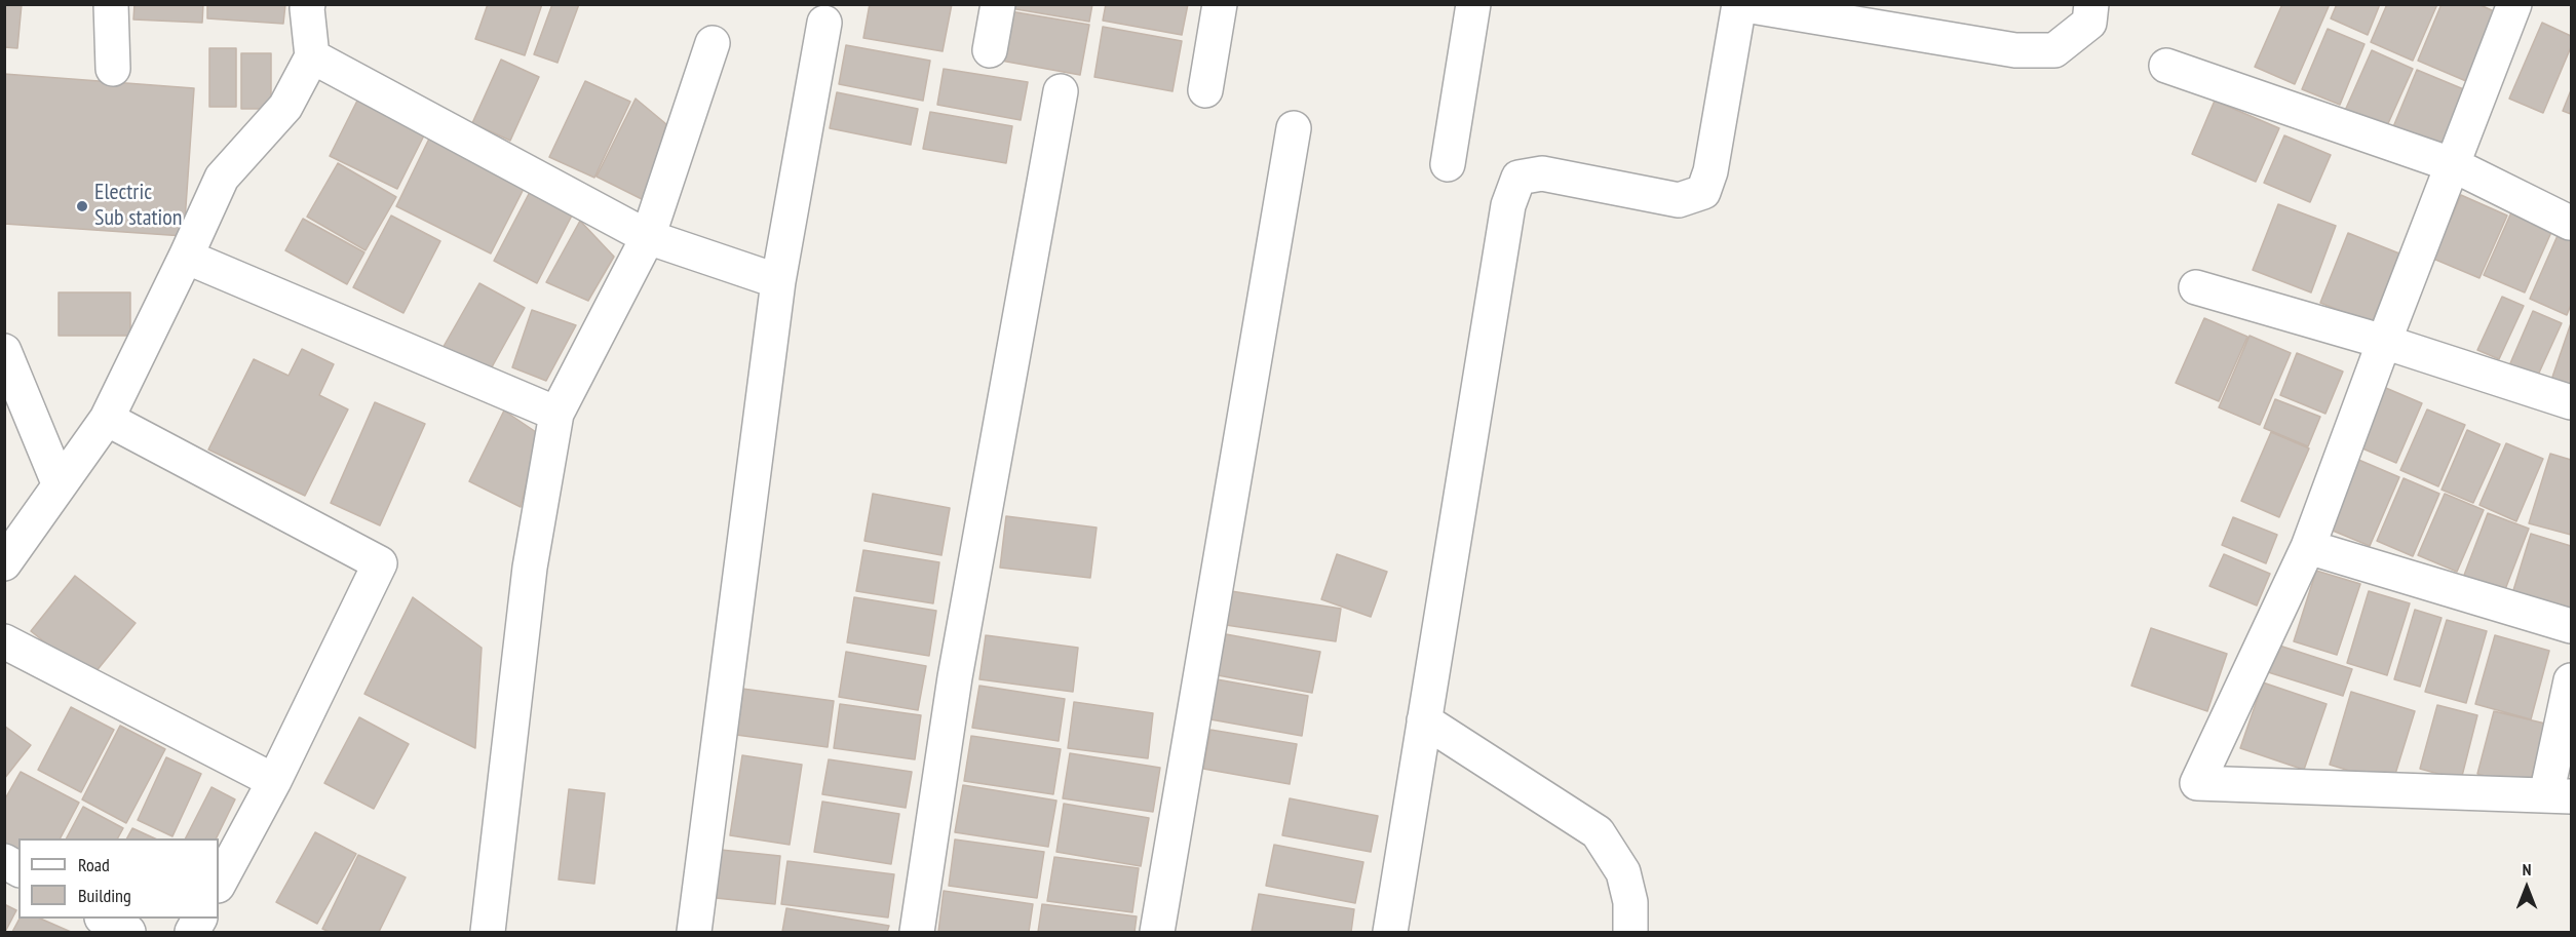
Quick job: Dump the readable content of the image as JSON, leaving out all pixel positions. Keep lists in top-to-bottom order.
{
  "places": ["Electric Sub station"],
  "legend": ["Road", "Building"],
  "north": "top"
}
